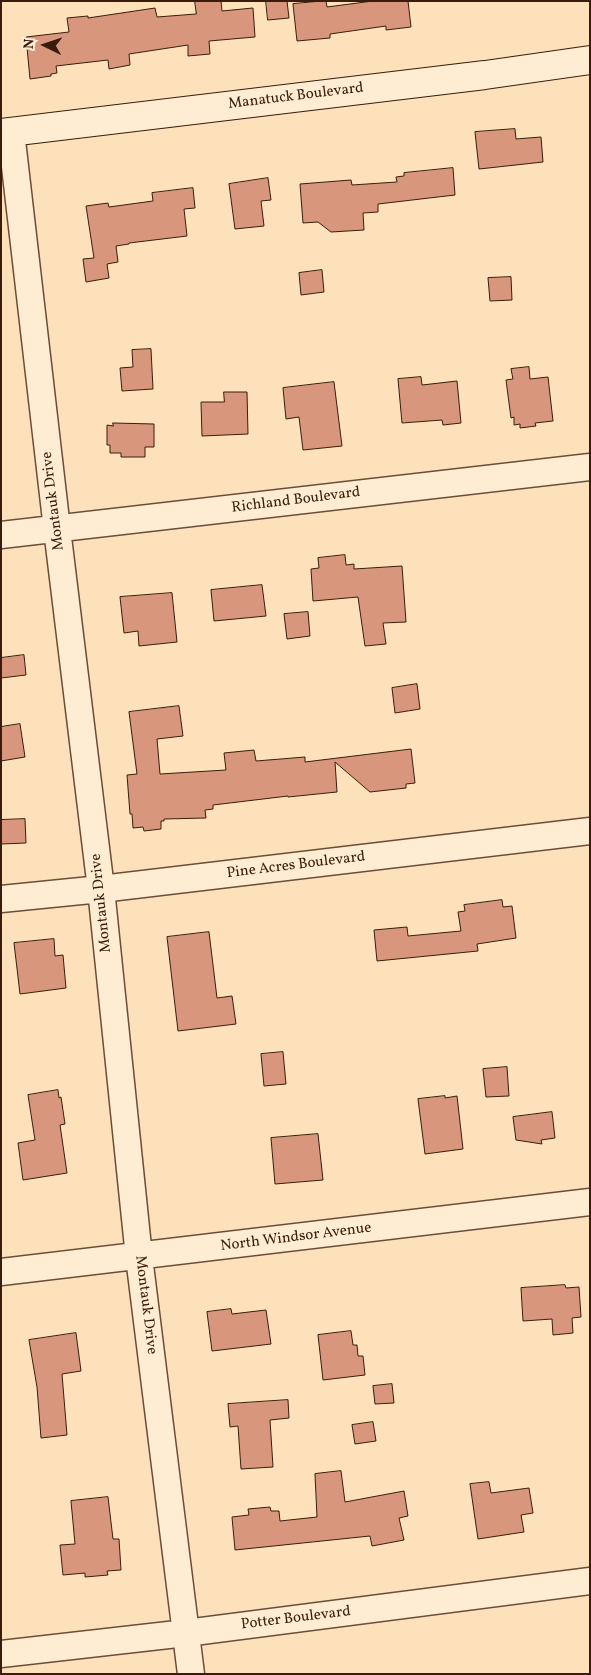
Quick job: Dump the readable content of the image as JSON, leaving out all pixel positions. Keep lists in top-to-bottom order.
{
  "streets": {
    "street": [
      "Manatuck Boulevard",
      "Montauk Drive",
      "Richland Boulevard",
      "Pine Acres Boulevard",
      "North Windsor Avenue",
      "Potter Boulevard"
    ]
  },
  "crossings": [
    ["Manatuck Boulevard", "Montauk Drive"],
    ["Montauk Drive", "Richland Boulevard"],
    ["Montauk Drive", "Pine Acres Boulevard"],
    ["Montauk Drive", "North Windsor Avenue"],
    ["Montauk Drive", "Potter Boulevard"]
  ],
  "north": "left"
}
